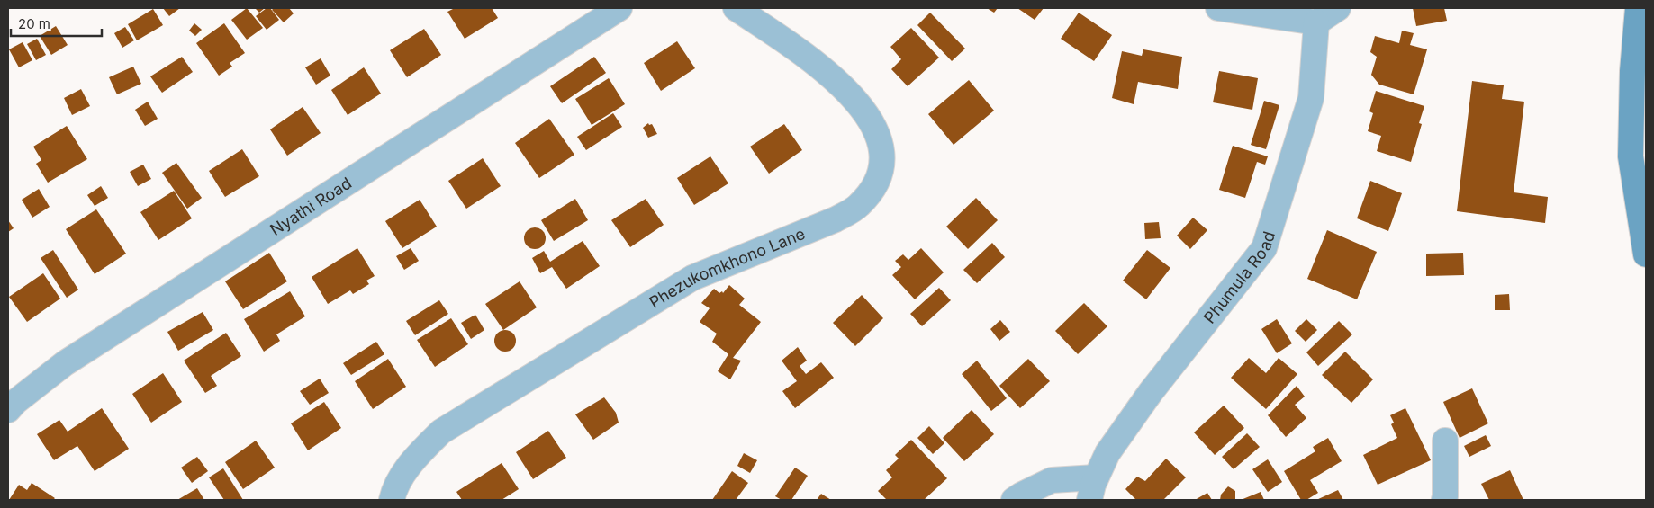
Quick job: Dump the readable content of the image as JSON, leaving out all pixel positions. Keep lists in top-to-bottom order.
{
  "streets": {
    "street": ["Nyathi Road", "Phezukomkhono Lane", "Phumula Road"]
  },
  "scale_bar": "20 m"
}
